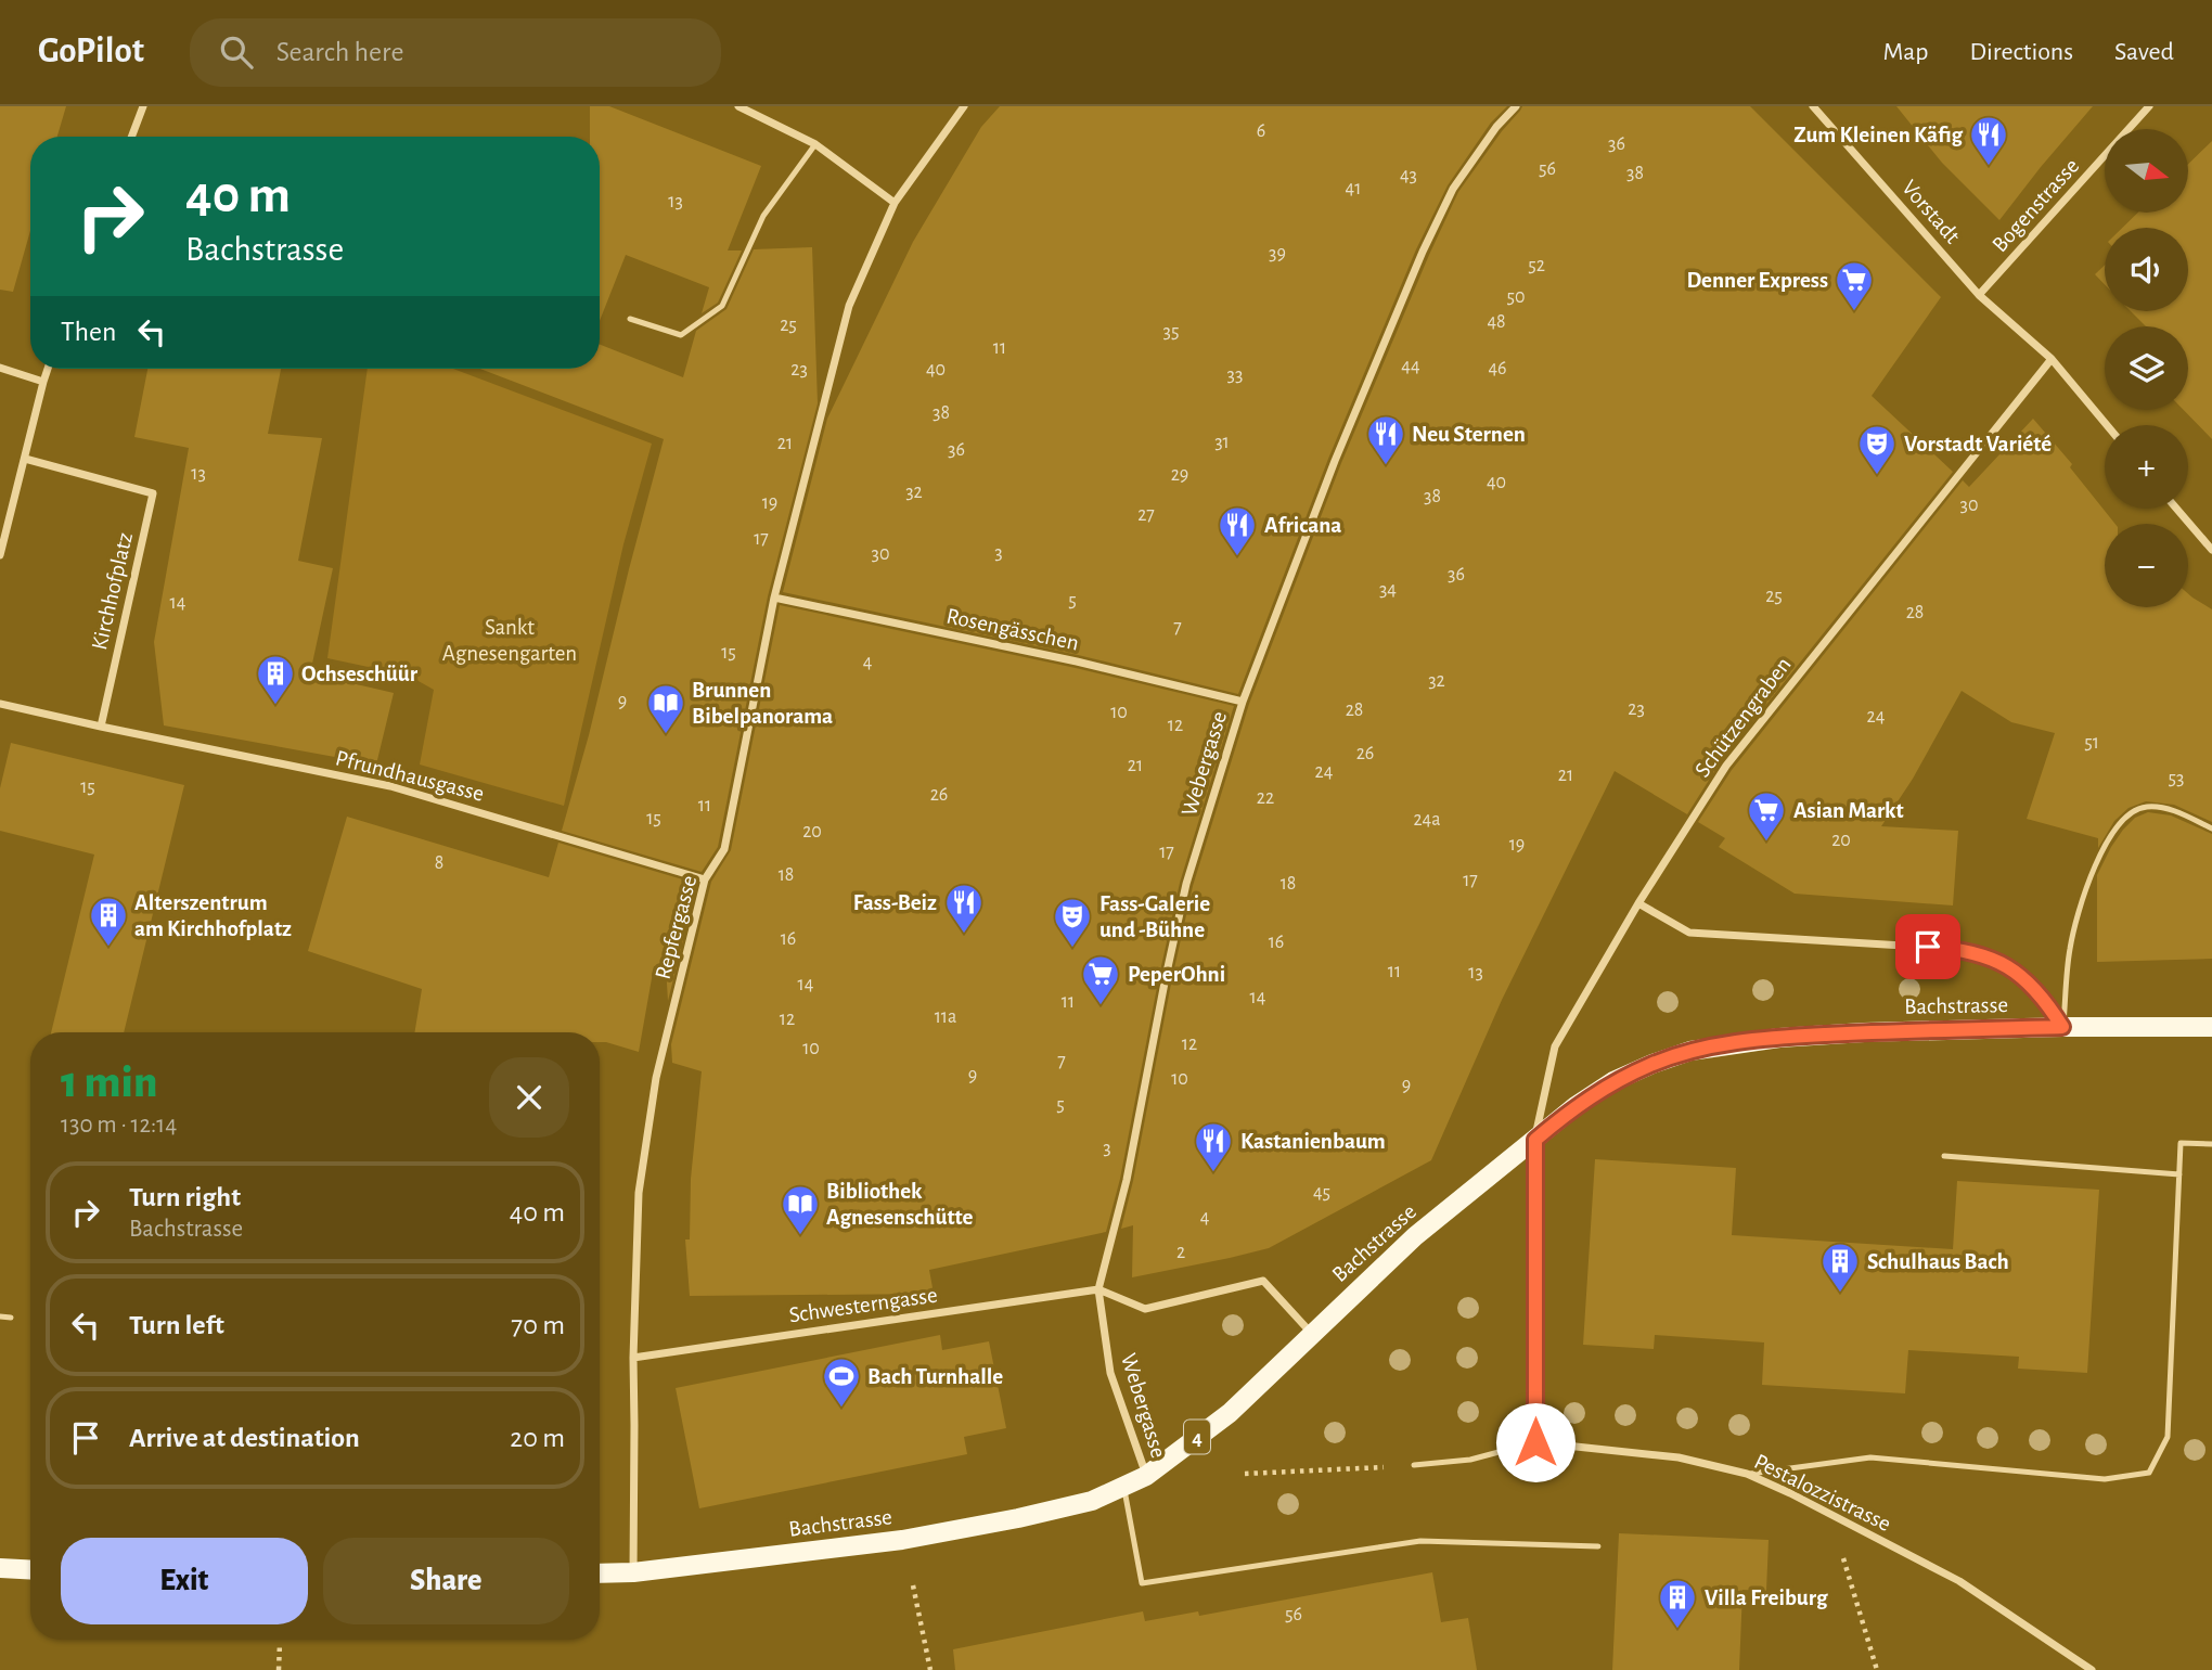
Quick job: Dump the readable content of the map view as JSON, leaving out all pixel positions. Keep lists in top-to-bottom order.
{
  "streets": {
    "main road": ["Bachstrasse", "4"],
    "street": [
      "Bogenstrasse",
      "Vorstadt",
      "Kirchhofplatz",
      "Rosengässchen",
      "Schützengraben",
      "Webergasse",
      "Pfrundhausgasse",
      "Repfergasse",
      "Schwesterngasse",
      "Pestalozzistrasse"
    ]
  },
  "crossings": [
    ["Bogenstrasse", "Vorstadt"],
    ["Vorstadt", "Schützengraben"],
    ["Kirchhofplatz", "Pfrundhausgasse"],
    ["Rosengässchen", "Webergasse"],
    ["Rosengässchen", "Repfergasse"],
    ["Schützengraben", "Bachstrasse"],
    ["Webergasse", "Bachstrasse"],
    ["Webergasse", "Schwesterngasse"],
    ["Pfrundhausgasse", "Repfergasse"],
    ["Repfergasse", "Bachstrasse"],
    ["Repfergasse", "Schwesterngasse"]
  ],
  "parks": ["Sankt Agnesengarten"],
  "places": {
    "restaurant": [
      "Zum Kleinen Käfig",
      "Neu Sternen",
      "Africana",
      "Fass-Beiz",
      "Kastanienbaum"
    ],
    "supermarket": ["Denner Express", "Asian Markt", "PeperOhni"],
    "theatre": ["Vorstadt Variété", "Fass-Galerie und -Bühne"],
    "building": [
      "Ochseschüür",
      "Alterszentrum am Kirchhofplatz",
      "Schulhaus Bach",
      "Villa Freiburg"
    ],
    "library": ["Brunnen Bibelpanorama", "Bibliothek Agnesenschütte"],
    "sports": ["Bach Turnhalle"]
  },
  "house_numbers": [
    "6",
    "36",
    "56",
    "38",
    "43",
    "41",
    "13",
    "39",
    "52",
    "50",
    "48",
    "25",
    "35",
    "11",
    "44",
    "46",
    "23",
    "40",
    "33",
    "38",
    "31",
    "21",
    "36",
    "13",
    "29",
    "40",
    "32",
    "38",
    "19",
    "30",
    "27",
    "17",
    "3",
    "30",
    "36",
    "34",
    "25",
    "5",
    "14",
    "28",
    "7",
    "15",
    "4",
    "32",
    "9",
    "23",
    "28",
    "10",
    "24",
    "12",
    "51",
    "26",
    "21",
    "24",
    "21",
    "53",
    "15",
    "26",
    "22",
    "11",
    "15",
    "24a",
    "20",
    "20",
    "19",
    "17",
    "8",
    "18",
    "17",
    "18",
    "16",
    "16",
    "11",
    "13",
    "14",
    "14",
    "11",
    "11a",
    "12",
    "12",
    "10",
    "7",
    "9",
    "10",
    "9",
    "5",
    "3",
    "45",
    "4",
    "2",
    "56"
  ],
  "north": "right",
  "page": {
    "header": "GoPilot",
    "search": "Search here",
    "nav": ["Map", "Directions", "Saved"],
    "map_buttons": ["+", "−"],
    "turn": ["40 m", "Bachstrasse"],
    "then": "Then",
    "heading": ["1 min", "130 m · 12:14"],
    "list": [
      {
        "name": "Turn right",
        "note": "Bachstrasse",
        "value": "40 m"
      },
      {
        "name": "Turn left",
        "value": "70 m"
      },
      {
        "name": "Arrive at destination",
        "value": "20 m"
      }
    ],
    "buttons": ["Exit", "Share"]
  }
}
